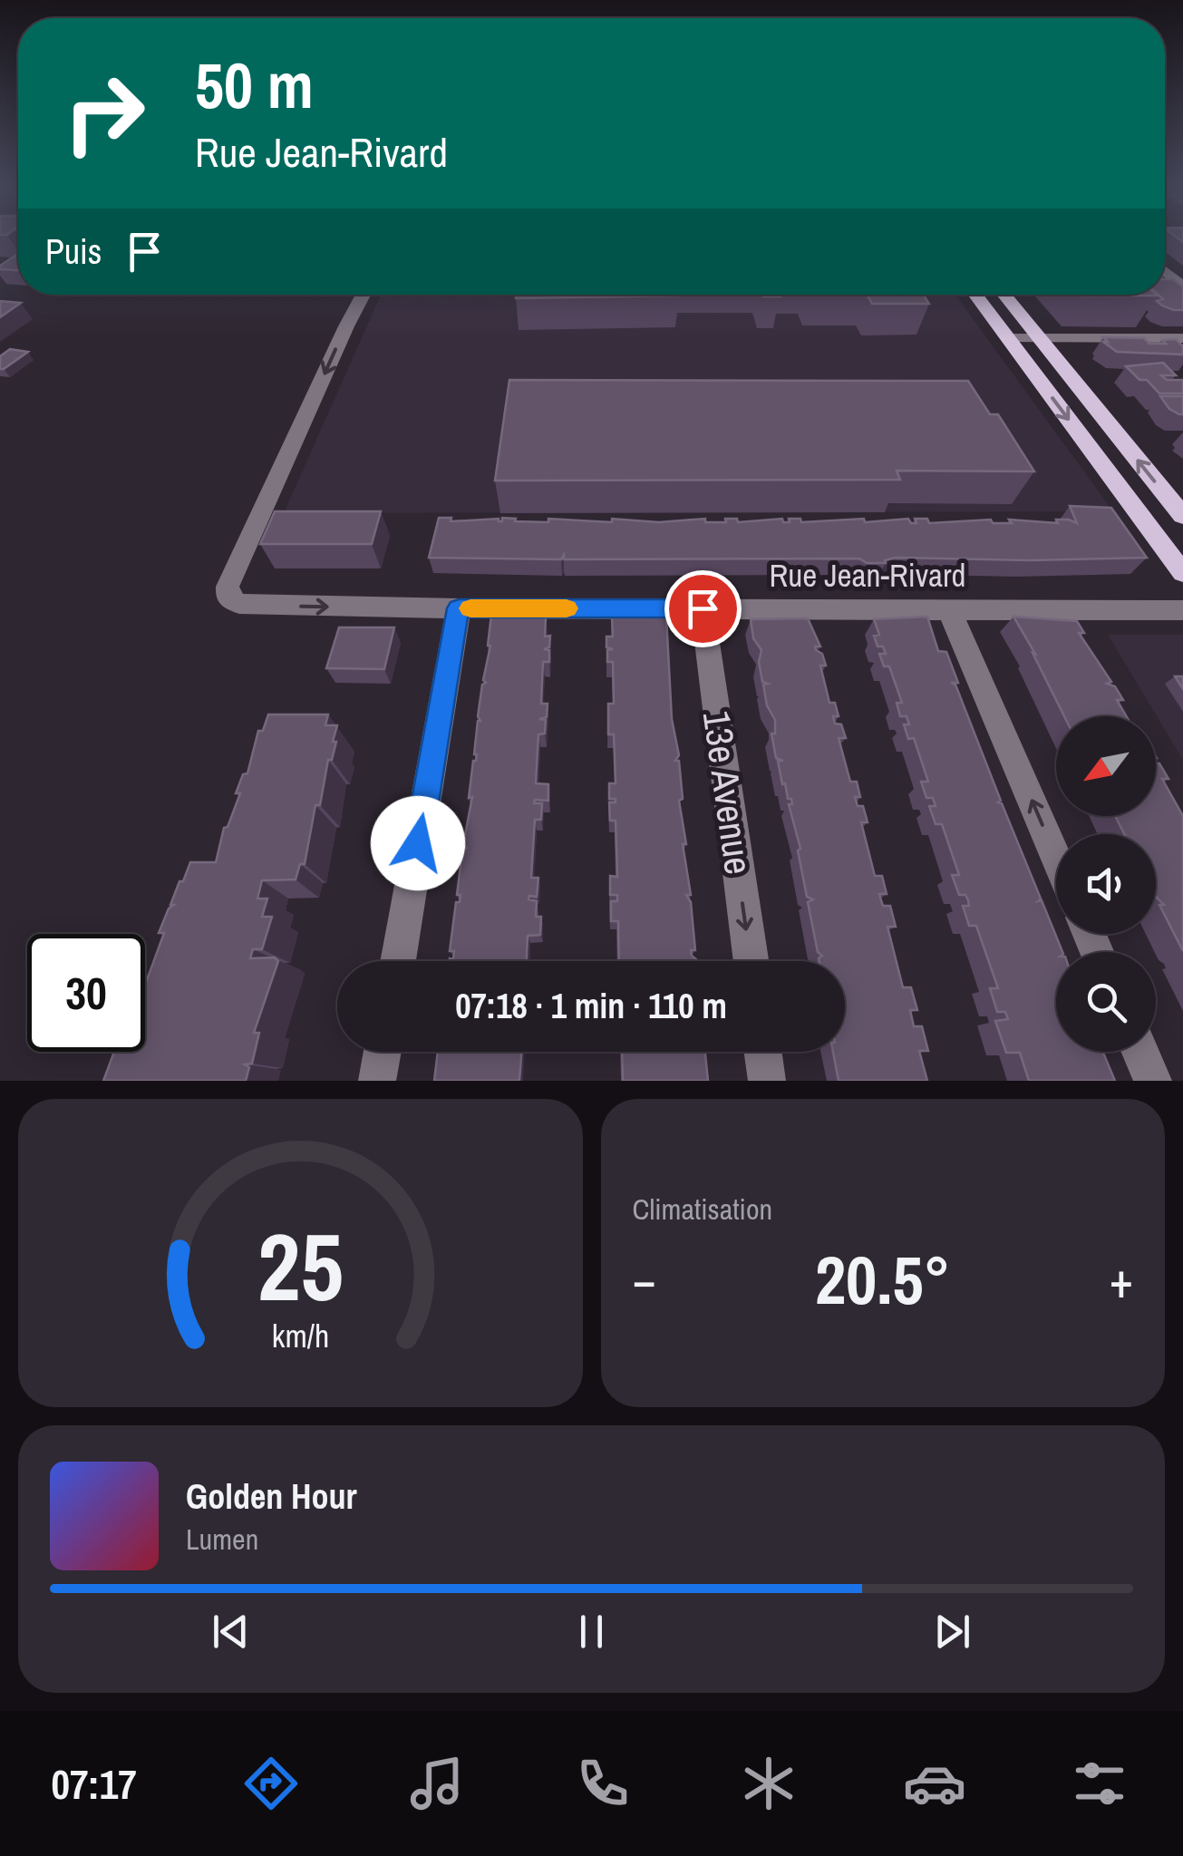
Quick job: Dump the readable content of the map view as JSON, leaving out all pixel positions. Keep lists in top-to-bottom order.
{
  "streets": {
    "street": ["Rue Jean-Rivard", "13e Avenue"]
  },
  "crossings": [
    ["Rue Jean-Rivard", "13e Avenue"]
  ],
  "one_way": ["13e Avenue"],
  "north": "bottom left",
  "page": {
    "turn": ["50 m", "Rue Jean-Rivard"],
    "then": "Puis",
    "limit": "30",
    "trip": "07:18 · 1 min · 110 m",
    "tile": "Climatisation",
    "heat": ["−", "20.5°", "+"],
    "song": ["Golden Hour", "Lumen"],
    "tabs": "07:17",
    "gauge": ["25", "km/h"]
  }
}
